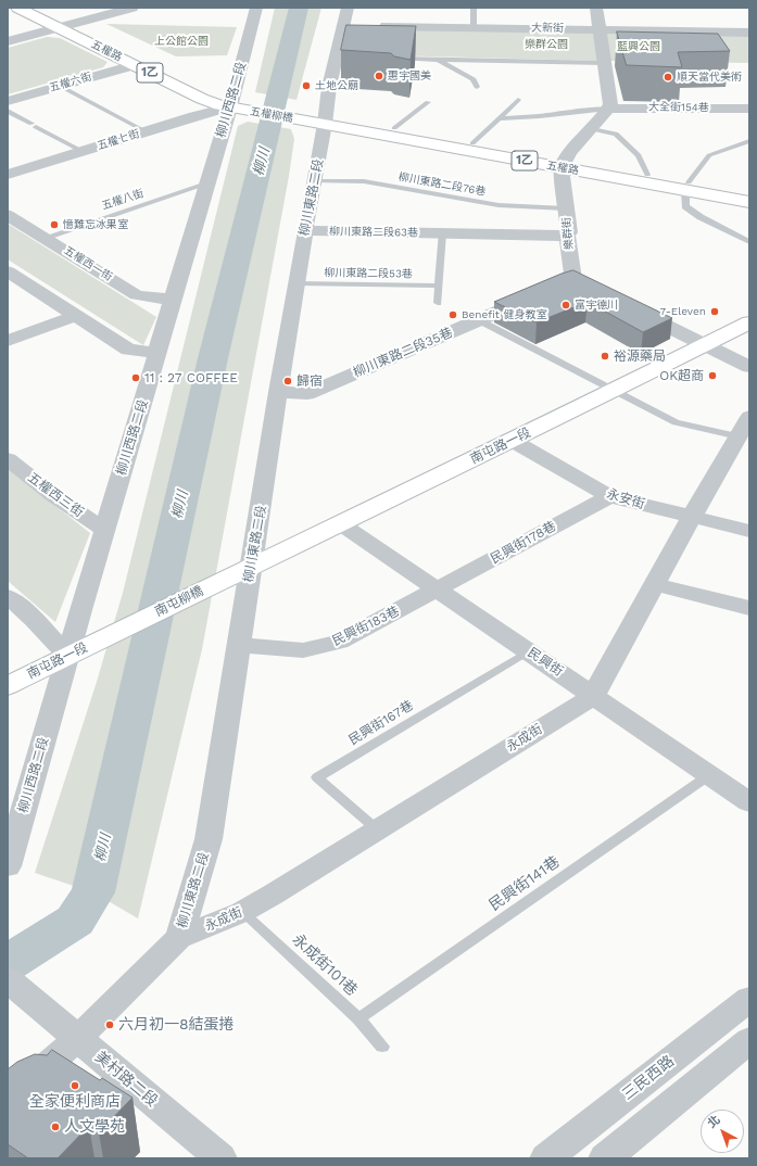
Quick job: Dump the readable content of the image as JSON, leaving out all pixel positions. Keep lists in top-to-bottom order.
{
  "streets": {
    "main road": [
      "五權路",
      "1乙",
      "五權柳橋",
      "南屯路一段",
      "南屯柳橋"
    ],
    "street": [
      "大新街",
      "五權六街",
      "柳川西路二段",
      "大全街154巷",
      "五權七街",
      "柳川東路二段",
      "柳川東路二段63巷",
      "樂群街",
      "五權西一街",
      "柳川東路二段35巷",
      "五權西三街",
      "永安街",
      "民興街178巷",
      "民興街183巷",
      "民興街",
      "永成街",
      "三民西路",
      "美村路二段"
    ],
    "lane": [
      "柳川東路二段76巷",
      "五權八街",
      "柳川東路二段53巷",
      "民興街167巷",
      "民興街141巷",
      "永成街101巷"
    ]
  },
  "crossings": [
    ["五權路", "五權六街"],
    ["五權路", "柳川西路二段"],
    ["五權路", "五權柳橋"],
    ["五權路", "五權七街"],
    ["五權路", "柳川東路二段"],
    ["五權路", "樂群街"],
    ["柳川西路二段", "五權柳橋"],
    ["柳川西路二段", "五權七街"],
    ["柳川西路二段", "五權八街"],
    ["柳川西路二段", "五權西一街"],
    ["柳川西路二段", "南屯路一段"],
    ["柳川西路二段", "五權西三街"],
    ["五權柳橋", "五權七街"],
    ["柳川東路二段76巷", "柳川東路二段"],
    ["柳川東路二段76巷", "樂群街"],
    ["柳川東路二段", "柳川東路二段63巷"],
    ["柳川東路二段", "柳川東路二段53巷"],
    ["柳川東路二段", "柳川東路二段35巷"],
    ["柳川東路二段", "南屯路一段"],
    ["柳川東路二段", "南屯柳橋"],
    ["柳川東路二段", "民興街183巷"],
    ["柳川東路二段", "永成街"],
    ["柳川東路二段", "美村路二段"],
    ["五權八街", "五權西一街"],
    ["柳川東路二段63巷", "樂群街"],
    ["南屯路一段", "永安街"],
    ["南屯路一段", "南屯柳橋"],
    ["南屯路一段", "民興街"],
    ["永安街", "民興街178巷"],
    ["永安街", "永成街"],
    ["民興街178巷", "民興街183巷"],
    ["民興街178巷", "民興街"],
    ["民興街183巷", "民興街"],
    ["民興街", "民興街167巷"],
    ["民興街", "永成街"],
    ["民興街", "民興街141巷"],
    ["民興街167巷", "永成街"],
    ["永成街", "永成街101巷"],
    ["民興街141巷", "永成街101巷"]
  ],
  "water": ["柳川"],
  "parks": ["上公館公園", "樂群公園", "藍興公園"],
  "places": [
    "惠宇國美",
    "順天當代美術",
    "土地公廟",
    "憶難忘冰果室",
    "富宇德川",
    "7-Eleven",
    "Benefit 健身教室",
    "裕源藥局",
    "OK超商",
    "11 : 27 COFFEE",
    "歸宿",
    "六月初一8結蛋捲",
    "全家便利商店",
    "人文學苑"
  ],
  "north": "top left"
}
